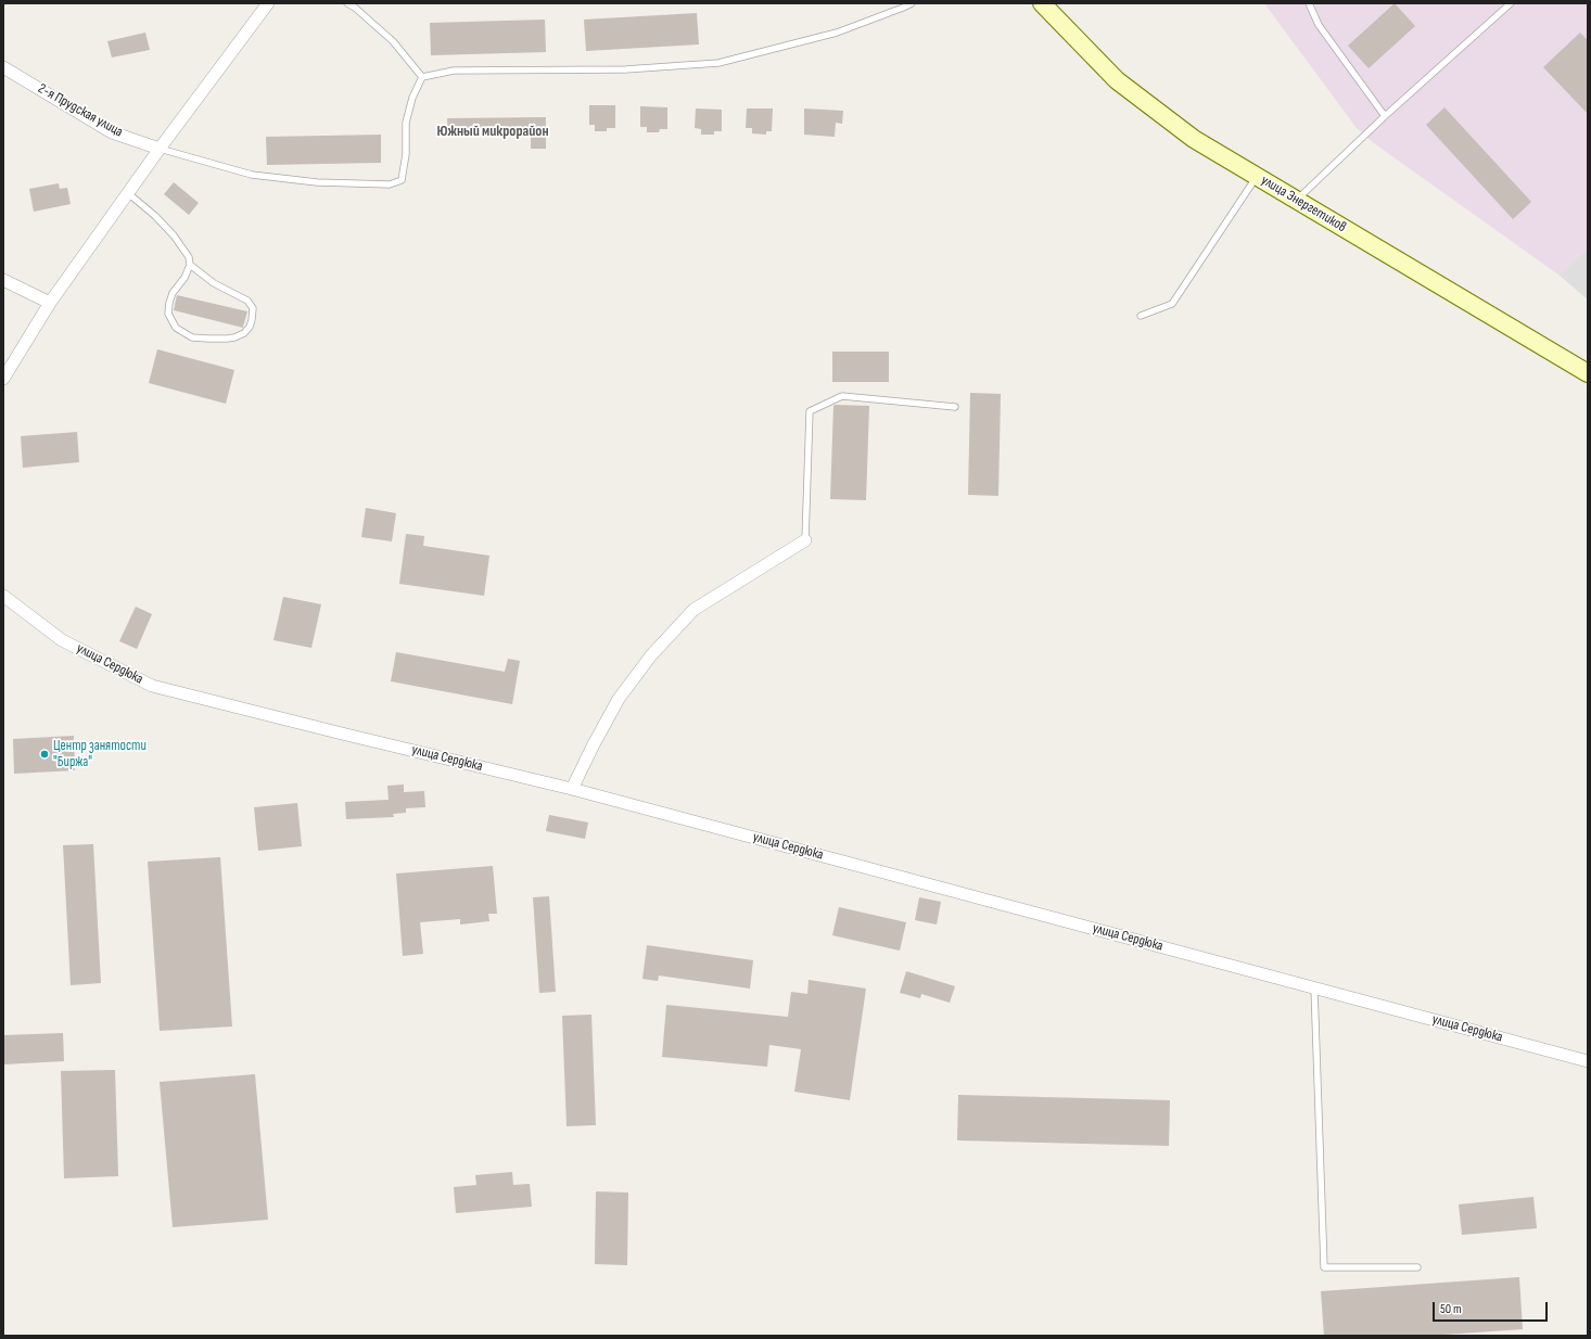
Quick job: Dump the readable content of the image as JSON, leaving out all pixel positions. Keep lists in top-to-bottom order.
{
  "streets": {
    "main road": ["улица Энергетиков"],
    "street": ["2-я Прудская улица", "улица Сердюка"]
  },
  "districts": ["Южный микрорайон"],
  "places": ["Центр занятости \"Биржа\""],
  "scale_bar": "50 m"
}
